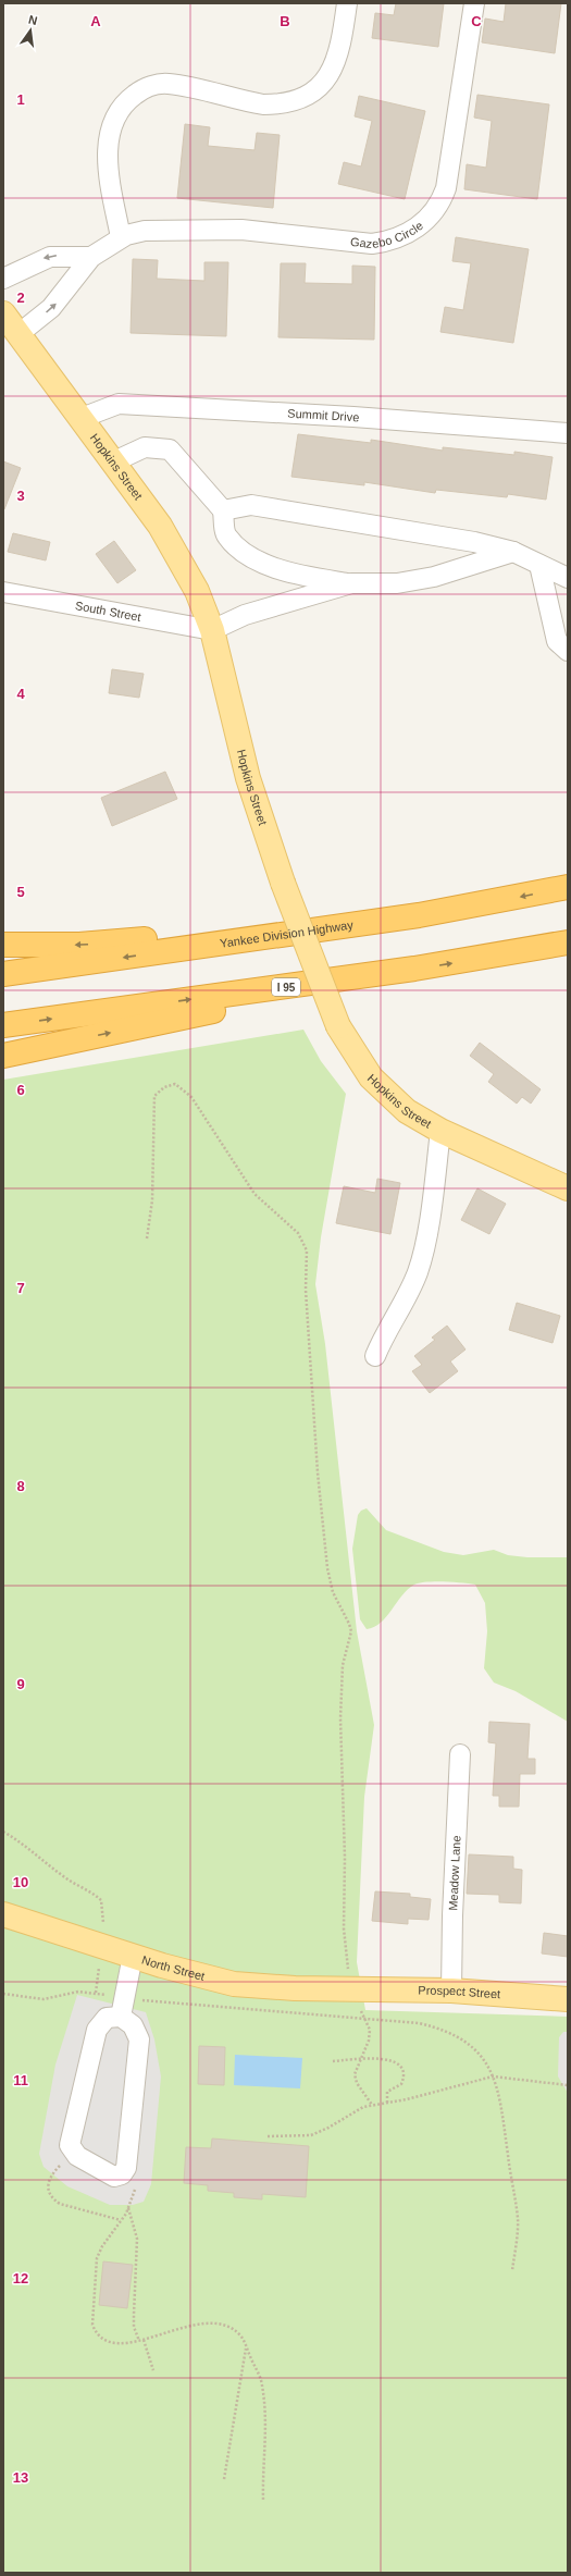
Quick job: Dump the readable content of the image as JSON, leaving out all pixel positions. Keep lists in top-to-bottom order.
{
  "streets": {
    "highway": ["Yankee Division Highway", "I 95"],
    "main road": ["Hopkins Street", "North Street", "Prospect Street"],
    "street": [
      "Gazebo Circle",
      "Summit Drive",
      "South Street",
      "Meadow Lane"
    ]
  },
  "crossings": [
    ["Gazebo Circle", "Hopkins Street"],
    ["Summit Drive", "Hopkins Street"],
    ["Hopkins Street", "South Street"],
    ["Meadow Lane", "Prospect Street"],
    ["North Street", "Prospect Street"]
  ],
  "north": "top",
  "grid": {
    "columns": ["A", "B", "C"],
    "rows": [
      "1",
      "2",
      "3",
      "4",
      "5",
      "6",
      "7",
      "8",
      "9",
      "10",
      "11",
      "12",
      "13"
    ]
  }
}
